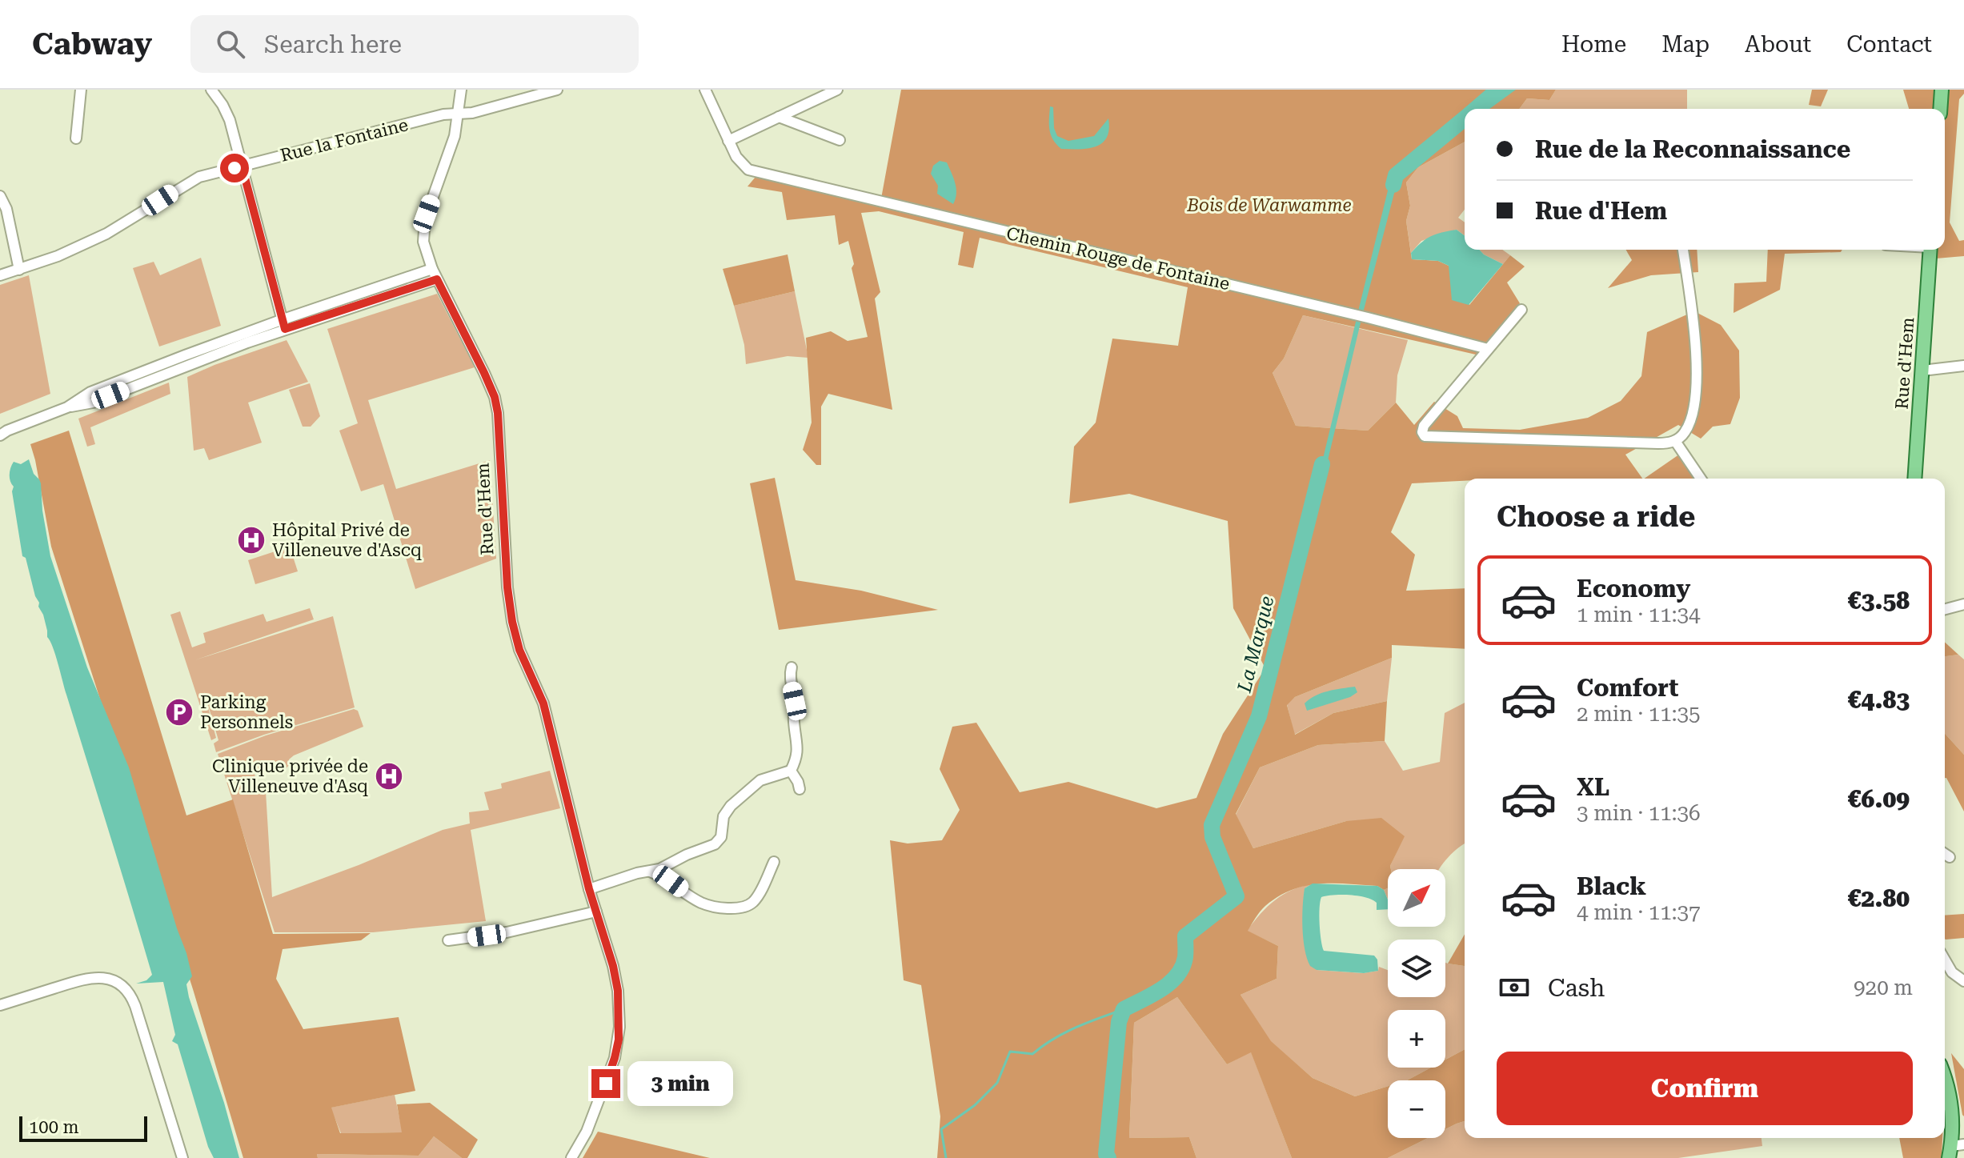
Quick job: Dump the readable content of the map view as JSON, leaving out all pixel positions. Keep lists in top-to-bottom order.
{
  "streets": {
    "main road": ["Rue d'Hem"],
    "street": ["Rue la Fontaine", "Chemin Rouge de Fontaine"]
  },
  "crossings": [
    ["Rue la Fontaine", "Rue d'Hem"]
  ],
  "water": ["La Marque"],
  "parks": ["Bois de Warwamme"],
  "places": {
    "hospital": ["Hôpital Privé de Villeneuve d'Ascq", "Clinique privée de Villeneuve d'Asq"],
    "parking": ["Parking Personnels"]
  },
  "scale_bar": "100 m",
  "north": "top right",
  "page": {
    "header": "Cabway",
    "search": "Search here",
    "nav": [
      "Home",
      "Map",
      "About",
      "Contact"
    ],
    "banner": ["Rue de la Reconnaissance", "Rue d'Hem"],
    "heading": "Choose a ride",
    "list": [
      {
        "name": "Economy",
        "note": "1 min · 11:34",
        "value": "€3.58"
      },
      {
        "name": "Comfort",
        "note": "2 min · 11:35",
        "value": "€4.83"
      },
      {
        "name": "XL",
        "note": "3 min · 11:36",
        "value": "€6.09"
      },
      {
        "name": "Black",
        "note": "4 min · 11:37",
        "value": "€2.80"
      }
    ],
    "map_buttons": ["+", "−"],
    "pay": ["Cash", "920 m"],
    "buttons": "Confirm",
    "bubble": "3 min",
    "scale": "100 m"
  }
}
